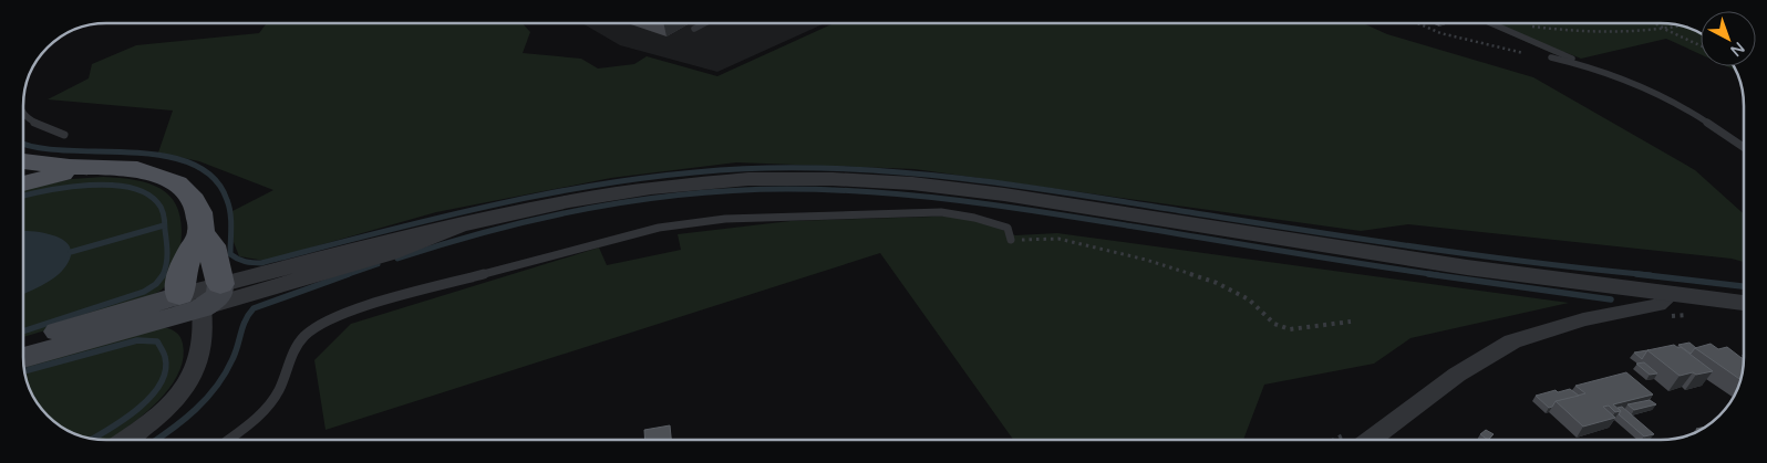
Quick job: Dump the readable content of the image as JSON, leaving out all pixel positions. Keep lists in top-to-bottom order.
{
  "north": "bottom right"
}
